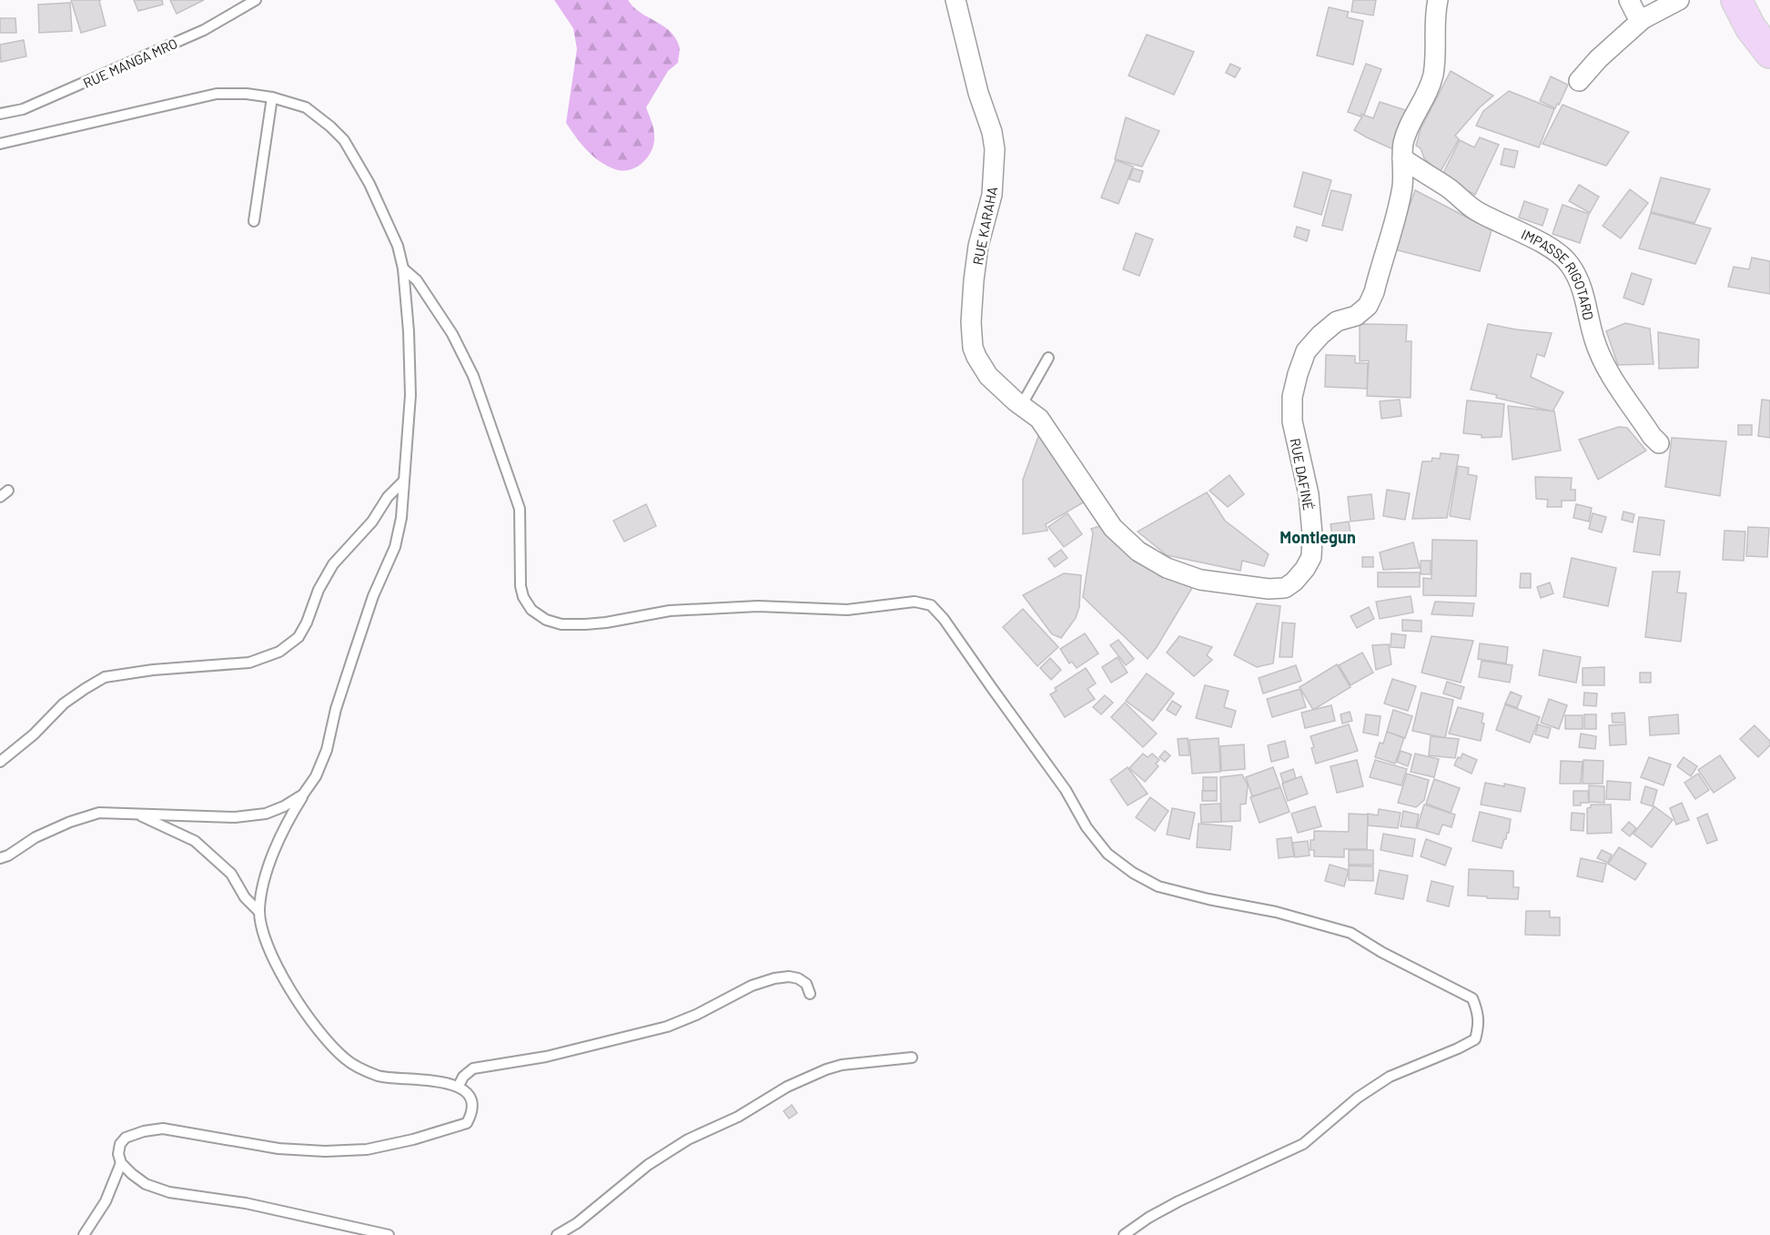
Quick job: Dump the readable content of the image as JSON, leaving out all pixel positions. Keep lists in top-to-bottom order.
{
  "streets": {
    "street": ["RUE KARAHA", "IMPASSE RIGOTARD", "RUE DAFINÉ"],
    "lane": ["RUE MANGA MRO"]
  },
  "crossings": [
    ["RUE KARAHA", "RUE DAFINÉ"],
    ["IMPASSE RIGOTARD", "RUE DAFINÉ"]
  ],
  "districts": ["Montlegun"]
}
